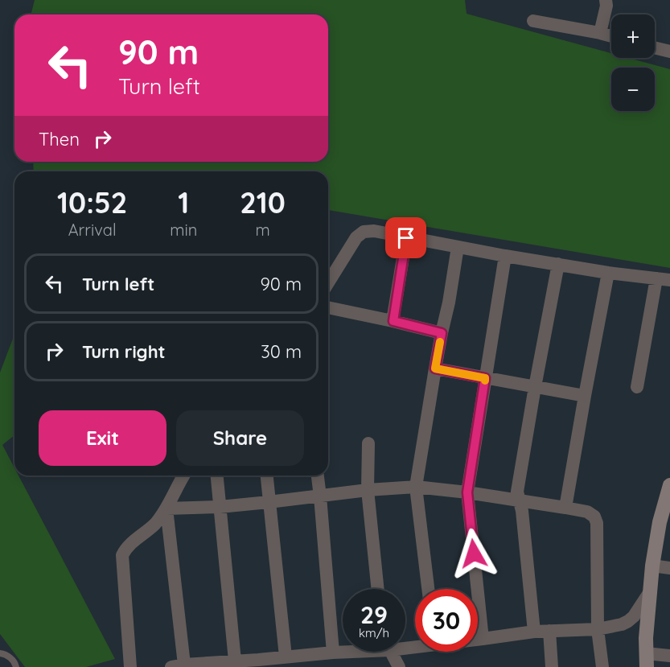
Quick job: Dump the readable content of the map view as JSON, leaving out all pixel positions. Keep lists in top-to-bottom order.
{
  "page": {
    "map_buttons": ["+", "−"],
    "turn": ["90 m", "Turn left"],
    "then": "Then",
    "eta": [
      "10:52",
      "Arrival",
      "1",
      "min",
      "210",
      "m"
    ],
    "list": [
      {
        "name": "Turn left",
        "value": "90 m"
      },
      {
        "name": "Turn right",
        "value": "30 m"
      }
    ],
    "buttons": ["Exit", "Share"],
    "speed": "29 km/h",
    "limit": "30"
  }
}
